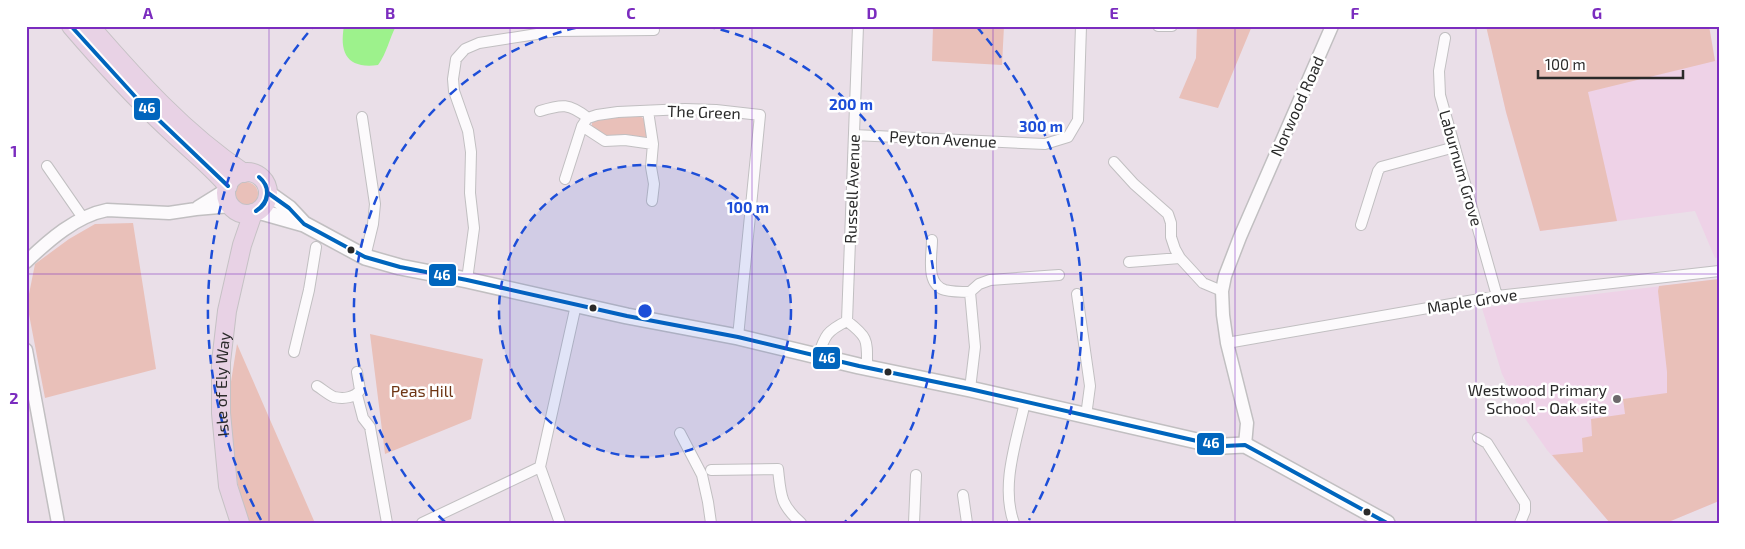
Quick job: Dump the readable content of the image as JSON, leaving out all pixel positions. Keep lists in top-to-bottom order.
{
  "streets": {
    "highway": ["Isle of Ely Way"],
    "street": [
      "Norwood Road",
      "The Green",
      "Peyton Avenue",
      "Laburnum Grove",
      "Russell Avenue",
      "Maple Grove"
    ]
  },
  "crossings": [
    ["Norwood Road", "Maple Grove"],
    ["Peyton Avenue", "Russell Avenue"],
    ["Laburnum Grove", "Maple Grove"]
  ],
  "parks": ["Peas Hill"],
  "places": ["Westwood Primary School - Oak site"],
  "lines": ["transit line 46"],
  "scale_bar": "100 m",
  "grid": {
    "columns": [
      "A",
      "B",
      "C",
      "D",
      "E",
      "F",
      "G"
    ],
    "rows": ["1", "2"]
  },
  "rings": ["200 m", "300 m", "100 m"]
}
